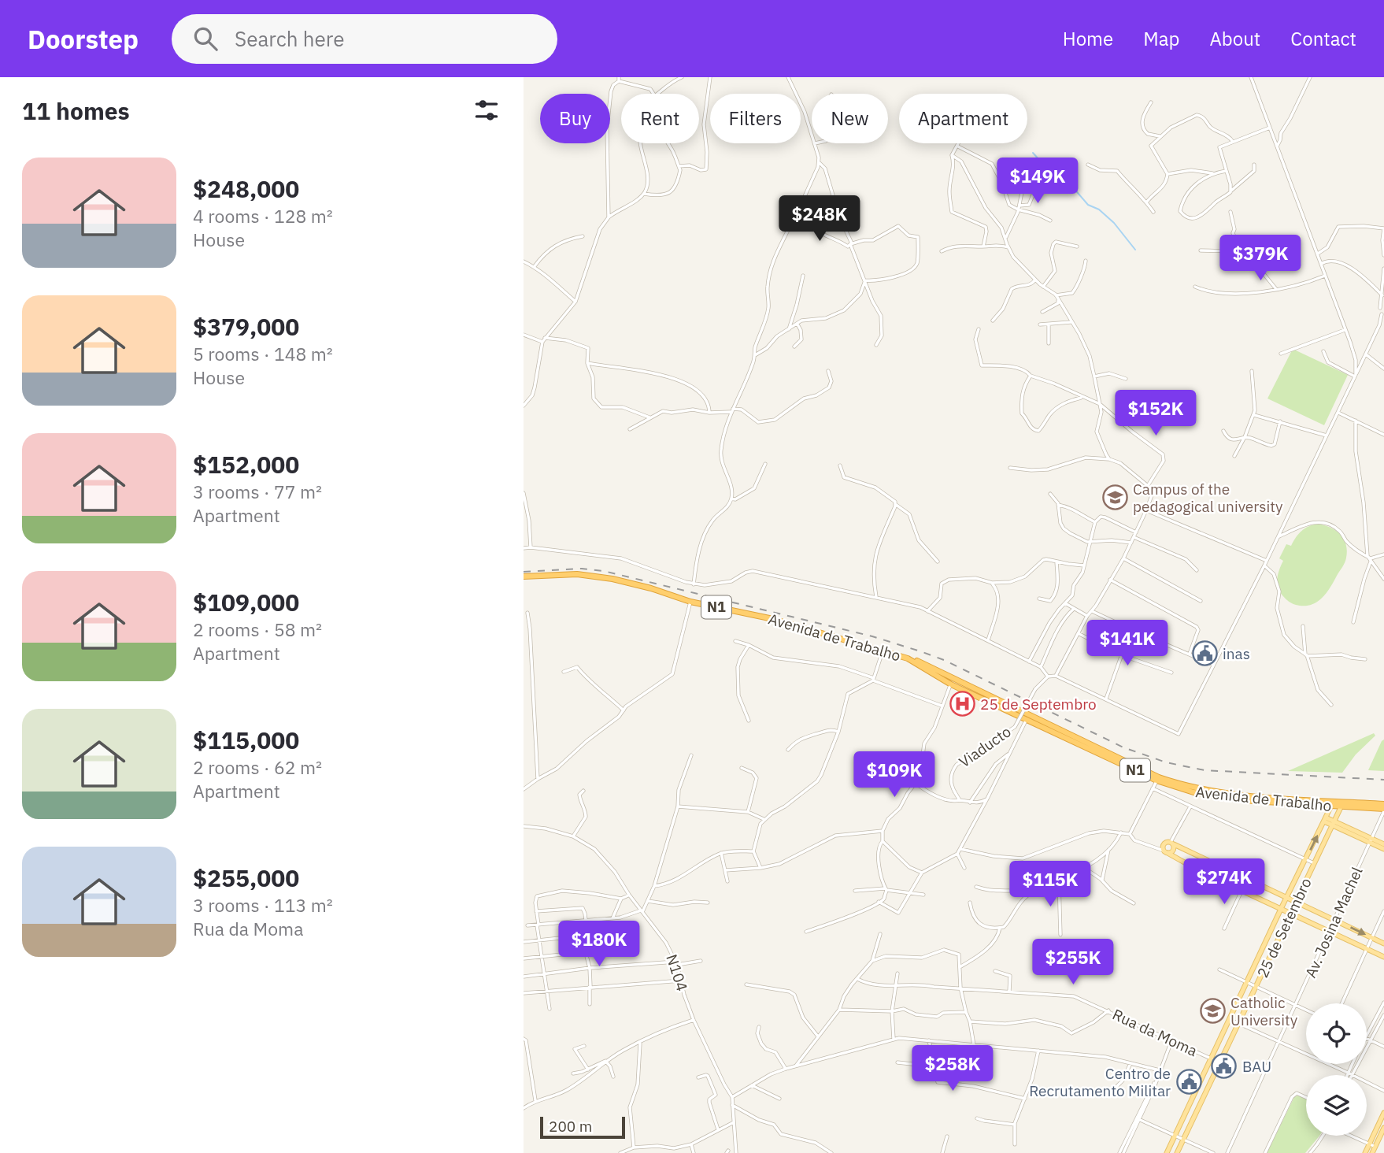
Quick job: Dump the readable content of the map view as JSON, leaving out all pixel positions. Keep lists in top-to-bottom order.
{
  "streets": {
    "highway": ["N1", "Avenida de Trabalho"],
    "main road": ["25 de Setembro"],
    "street": [
      "Viaducto",
      "Av. Josina Machel",
      "N104",
      "Rua da Moma"
    ]
  },
  "crossings": [
    ["Avenida de Trabalho", "Viaducto"],
    ["Avenida de Trabalho", "Av. Josina Machel"],
    ["Avenida de Trabalho", "25 de Setembro"],
    ["25 de Setembro", "Rua da Moma"]
  ],
  "places": {
    "school or university": ["Campus of the pedagogical university", "Catholic University"],
    "public building": ["inas", "BAU", "Centro de Recrutamento Militar"],
    "hospital": ["25 de Septembro"]
  },
  "scale_bar": "200 m",
  "page": {
    "header": "Doorstep",
    "search": "Search here",
    "nav": [
      "Home",
      "Map",
      "About",
      "Contact"
    ],
    "heading": "11 homes",
    "chip": [
      "Buy",
      "Rent",
      "Filters",
      "New",
      "Apartment"
    ],
    "list": [
      {
        "name": "$248,000",
        "note": "4 rooms · 128 m² · House"
      },
      {
        "name": "$379,000",
        "note": "5 rooms · 148 m² · House"
      },
      {
        "name": "$152,000",
        "note": "3 rooms · 77 m² · Apartment"
      },
      {
        "name": "$109,000",
        "note": "2 rooms · 58 m² · Apartment"
      },
      {
        "name": "$115,000",
        "note": "2 rooms · 62 m² · Apartment"
      },
      {
        "name": "$255,000",
        "note": "3 rooms · 113 m² · Rua da Moma"
      }
    ],
    "price": [
      "$149K",
      "$248K",
      "$379K",
      "$152K",
      "$141K",
      "$109K",
      "$274K",
      "$115K",
      "$180K",
      "$255K",
      "$258K"
    ],
    "scale": "200 m"
  }
}
